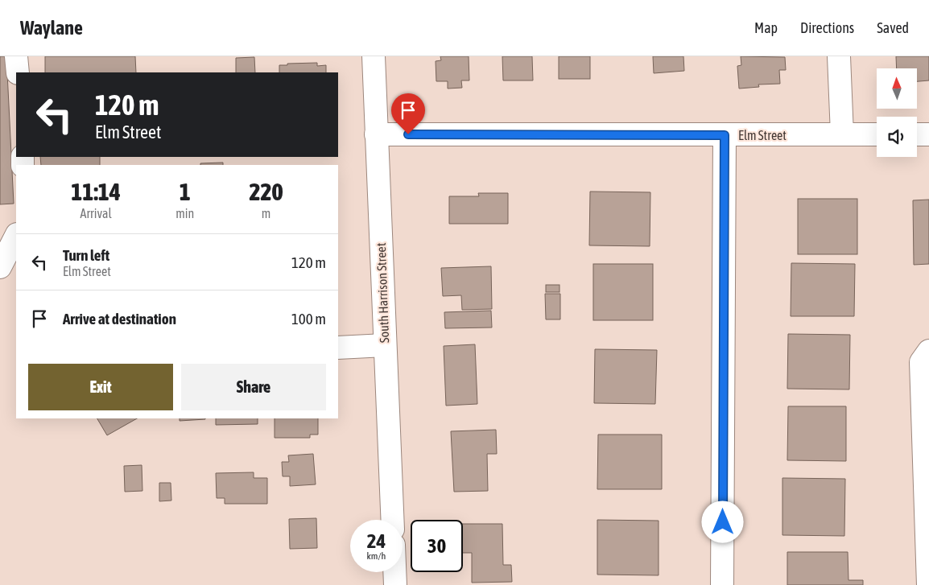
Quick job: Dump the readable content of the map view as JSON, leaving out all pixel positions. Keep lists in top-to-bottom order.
{
  "streets": {
    "street": ["Elm Street", "South Harrison Street"]
  },
  "crossings": [
    ["Elm Street", "South Harrison Street"]
  ],
  "north": "top",
  "page": {
    "header": "Waylane",
    "nav": ["Map", "Directions", "Saved"],
    "turn": ["120 m", "Elm Street"],
    "eta": [
      "11:14",
      "Arrival",
      "1",
      "min",
      "220",
      "m"
    ],
    "list": [
      {
        "name": "Turn left",
        "note": "Elm Street",
        "value": "120 m"
      },
      {
        "name": "Arrive at destination",
        "value": "100 m"
      }
    ],
    "buttons": ["Exit", "Share"],
    "speed": "24 km/h",
    "limit": "30"
  }
}
